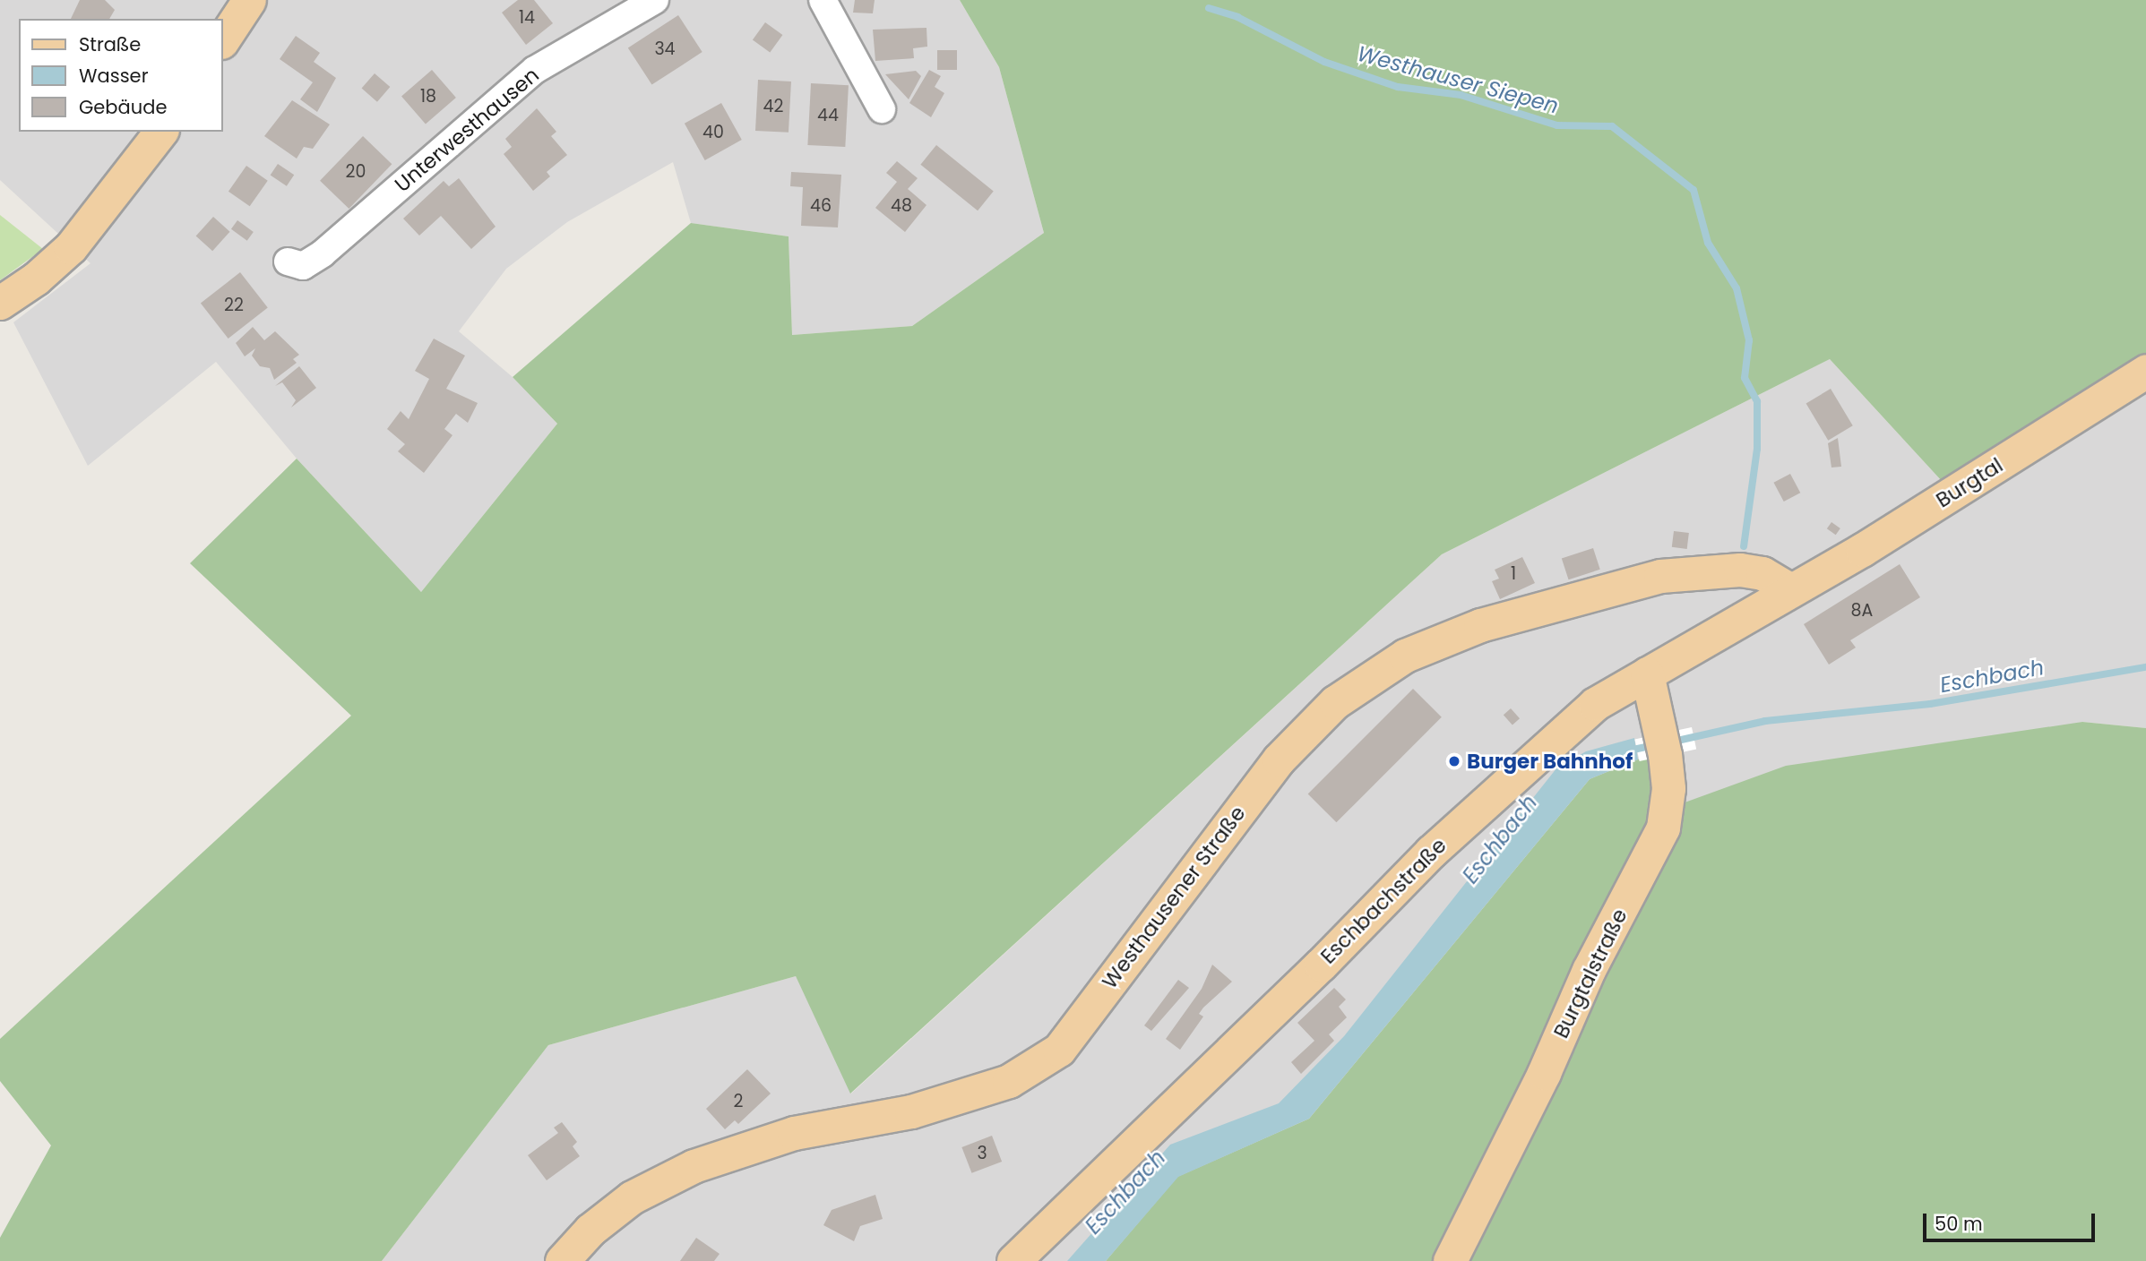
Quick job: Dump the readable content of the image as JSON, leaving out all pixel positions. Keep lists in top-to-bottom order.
{
  "streets": {
    "main road": [
      "Burgtal",
      "Westhausener Straße",
      "Eschbachstraße",
      "Burgtalstraße"
    ],
    "street": ["Unterwesthausen"]
  },
  "crossings": [
    ["Burgtal", "Westhausener Straße"],
    ["Burgtal", "Eschbachstraße"],
    ["Westhausener Straße", "Eschbachstraße"],
    ["Eschbachstraße", "Burgtalstraße"]
  ],
  "water": ["Westhauser Siepen", "Eschbach"],
  "places": ["Burger Bahnhof"],
  "house_numbers": [
    "14",
    "34",
    "18",
    "42",
    "44",
    "40",
    "20",
    "46",
    "48",
    "22",
    "1",
    "8A",
    "2",
    "3"
  ],
  "legend": ["Straße", "Wasser", "Gebäude"],
  "scale_bar": "50 m"
}
